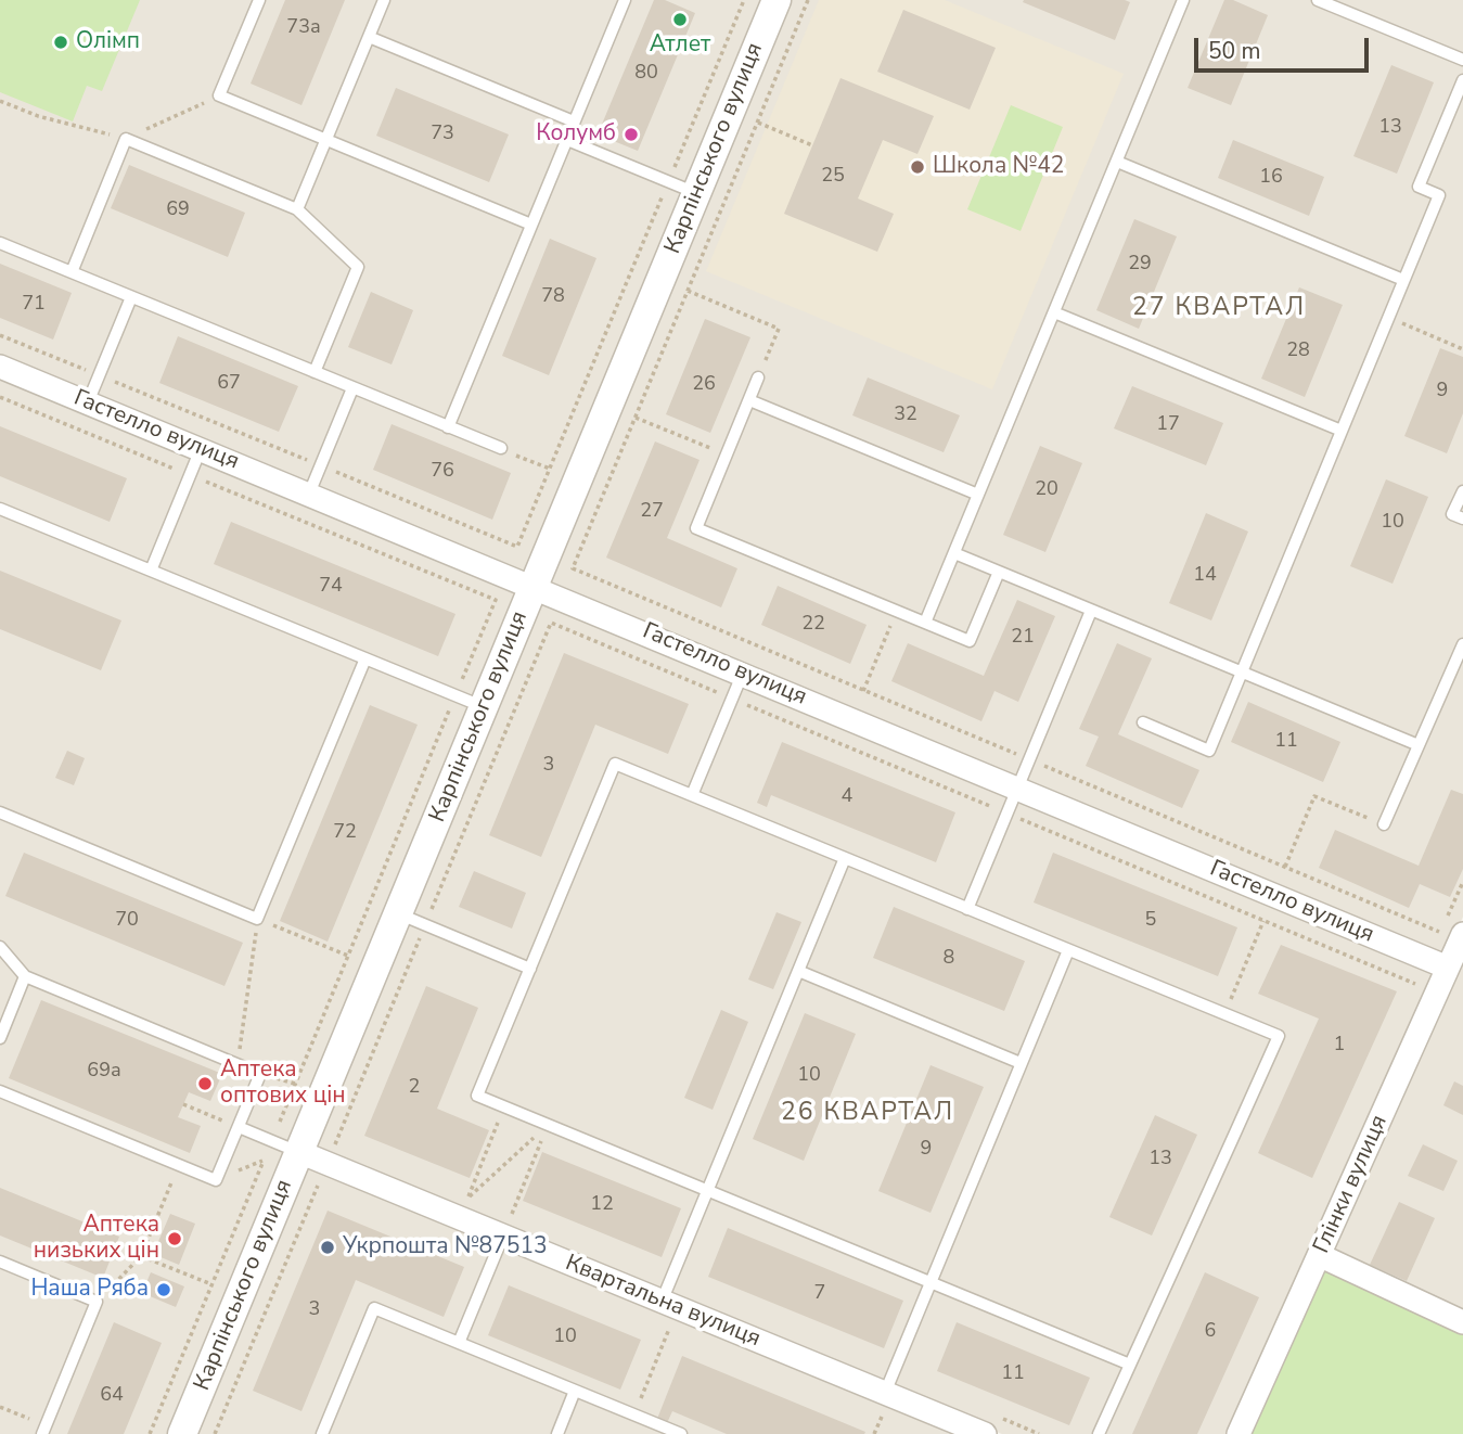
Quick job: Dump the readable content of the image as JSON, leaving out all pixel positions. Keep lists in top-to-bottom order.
{
  "streets": {
    "street": [
      "Карпінського вулиця",
      "Гастелло вулиця",
      "Глінки вулиця",
      "Квартальна вулиця"
    ]
  },
  "crossings": [
    ["Карпінського вулиця", "Гастелло вулиця"],
    ["Карпінського вулиця", "Квартальна вулиця"],
    ["Гастелло вулиця", "Глінки вулиця"]
  ],
  "districts": ["27 КВАРТАЛ", "26 КВАРТАЛ"],
  "places": [
    "Атлет",
    "Олімп",
    "Колумб",
    "Школа №42",
    "Аптека оптових цін",
    "Аптека низьких цін",
    "Укрпошта №87513",
    "Наша Ряба"
  ],
  "house_numbers": [
    "73а",
    "80",
    "13",
    "73",
    "25",
    "16",
    "69",
    "29",
    "78",
    "71",
    "28",
    "67",
    "26",
    "9",
    "32",
    "17",
    "76",
    "20",
    "27",
    "10",
    "14",
    "74",
    "22",
    "21",
    "11",
    "3",
    "4",
    "72",
    "70",
    "5",
    "8",
    "1",
    "69а",
    "10",
    "2",
    "9",
    "13",
    "12",
    "7",
    "3",
    "6",
    "10",
    "11",
    "64"
  ],
  "scale_bar": "50 m"
}
